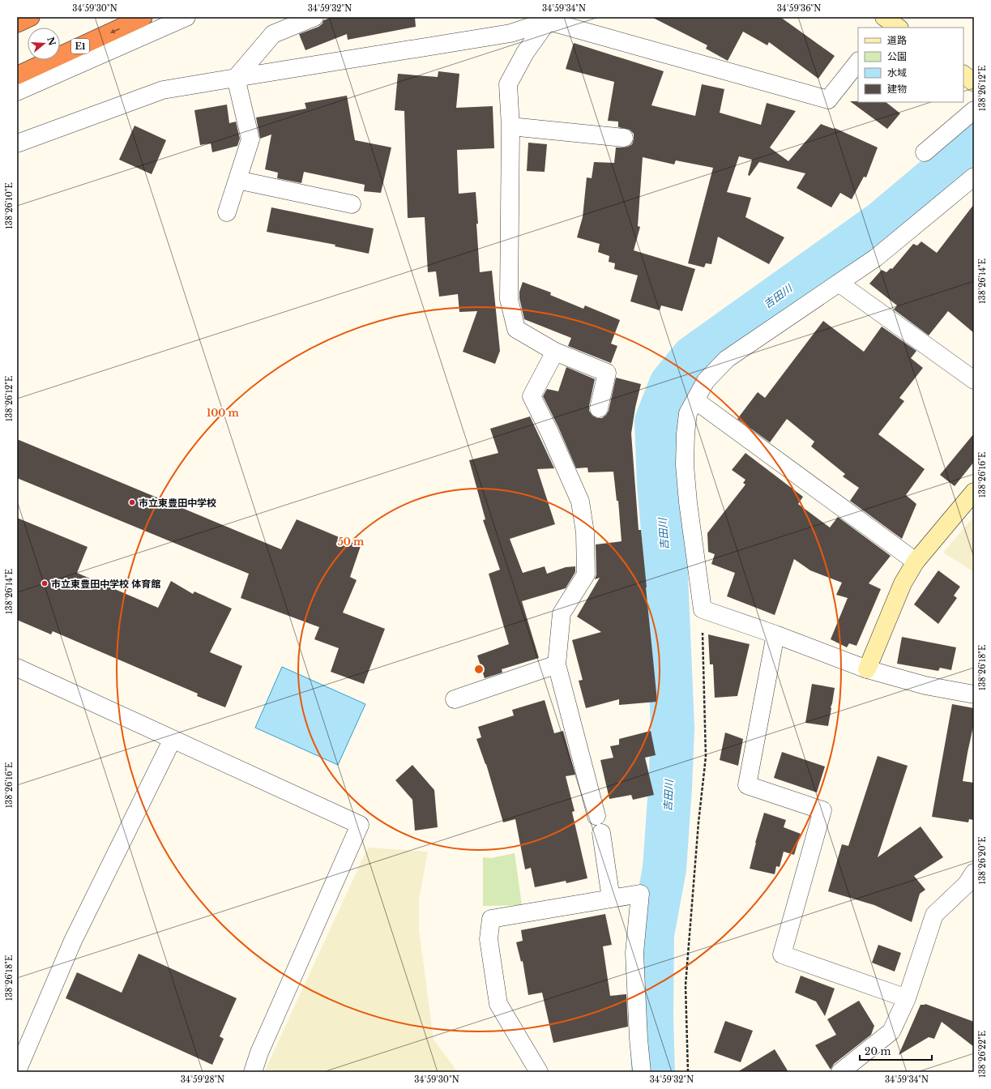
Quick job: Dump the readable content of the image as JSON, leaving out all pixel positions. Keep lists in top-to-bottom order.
{
  "streets": {
    "highway": ["E1"]
  },
  "water": ["吉田川"],
  "places": ["市立東豊田中学校", "市立東豊田中学校 体育館"],
  "legend": [
    "道路",
    "公園",
    "水域",
    "建物"
  ],
  "scale_bar": "20 m",
  "north": "right",
  "coordinates": [
    "34°59'30\"N",
    "34°59'32\"N",
    "34°59'34\"N",
    "34°59'36\"N",
    "138°26'12\"E",
    "138°26'10\"E",
    "138°26'14\"E",
    "138°26'16\"E",
    "138°26'18\"E",
    "138°26'20\"E",
    "138°26'22\"E",
    "34°59'28\"N"
  ],
  "rings": ["100 m", "50 m"]
}
